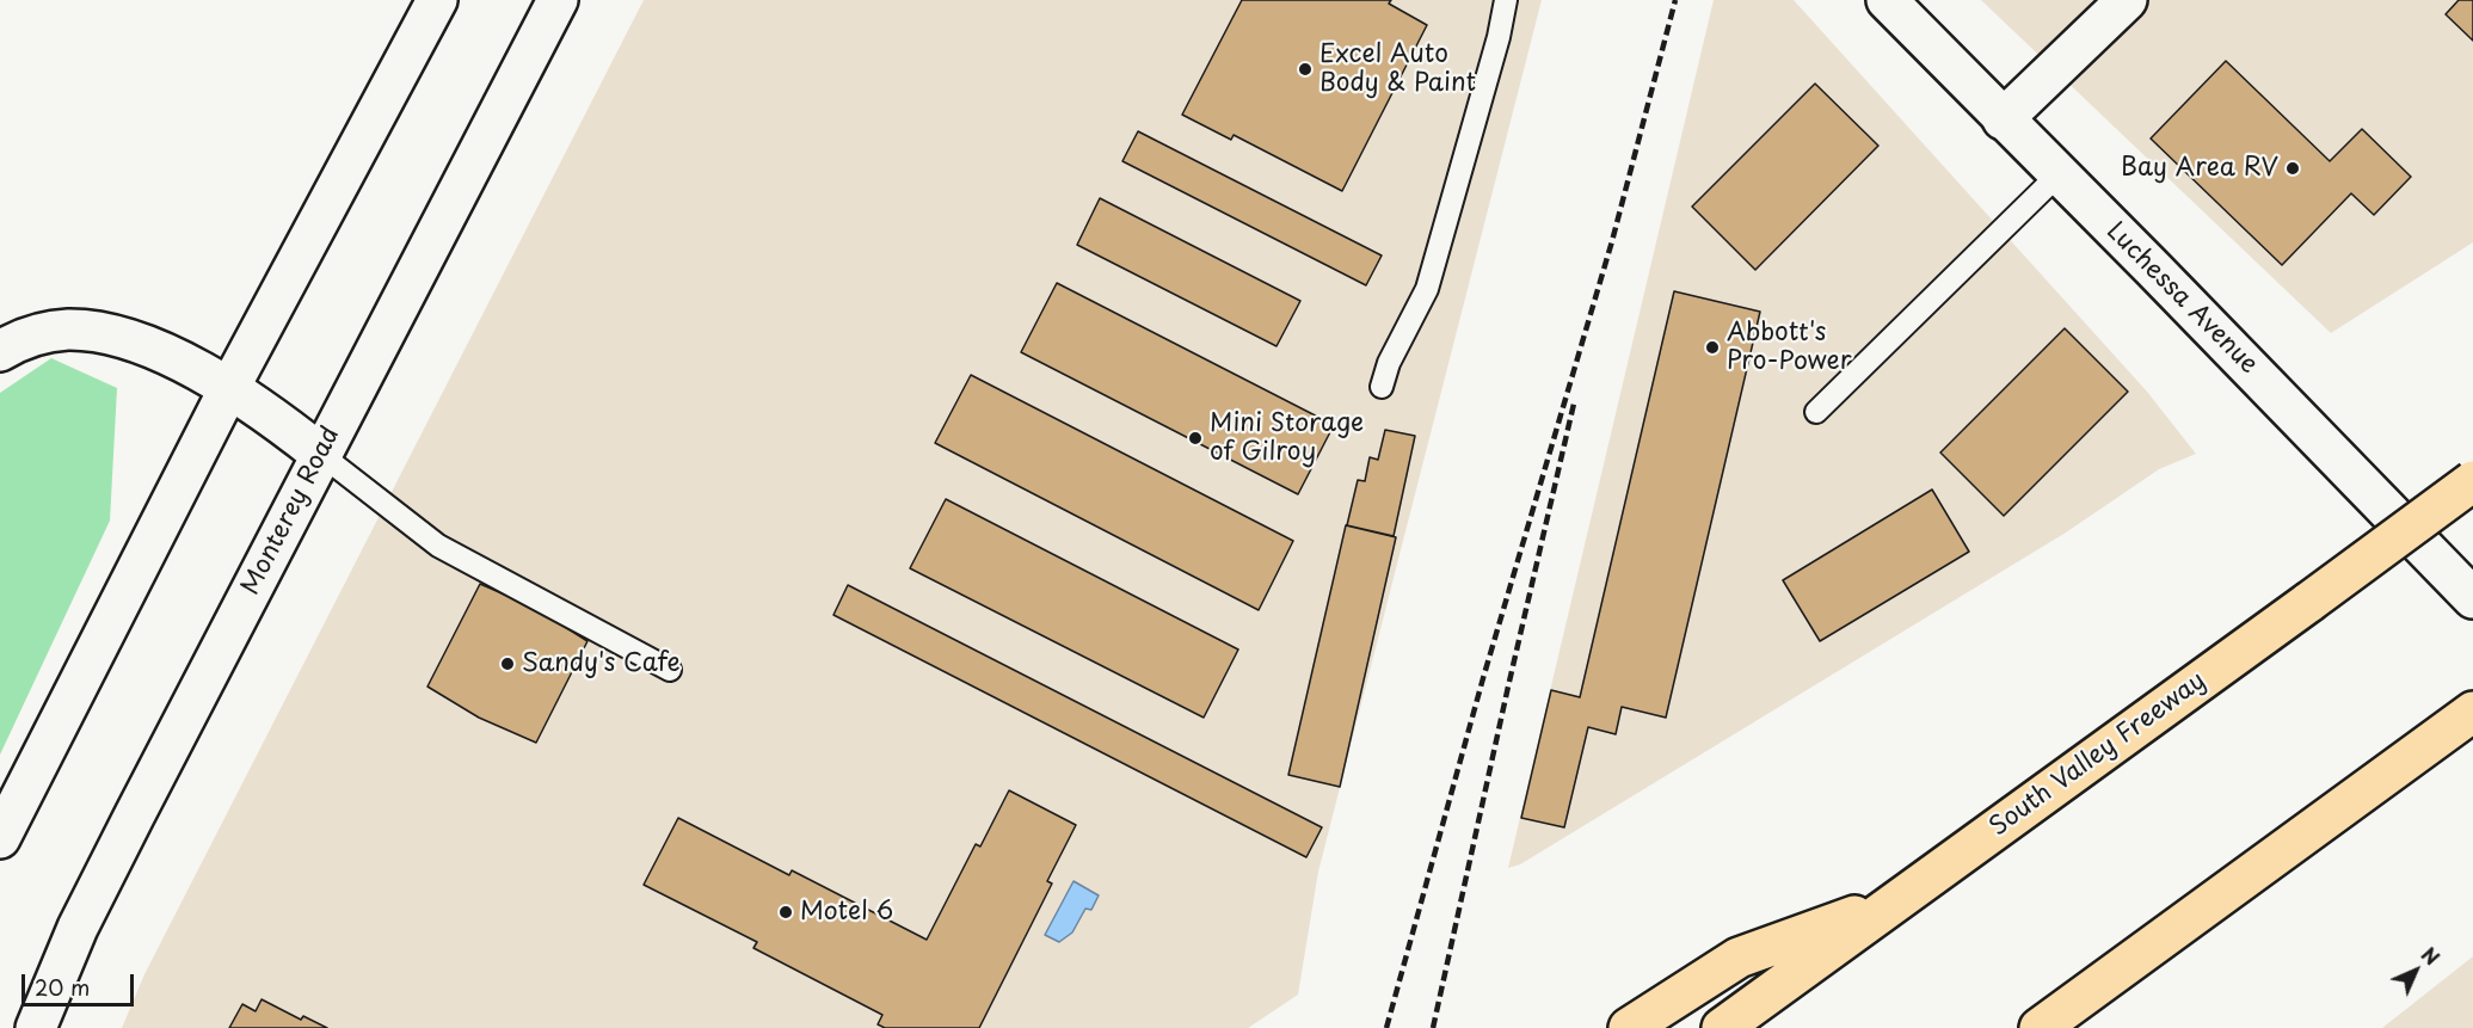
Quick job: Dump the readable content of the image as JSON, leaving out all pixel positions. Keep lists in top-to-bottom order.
{
  "streets": {
    "highway": ["South Valley Freeway"],
    "main road": ["Luchessa Avenue", "Monterey Road"]
  },
  "places": [
    "Excel Auto Body & Paint",
    "Bay Area RV",
    "Abbott's Pro-Power",
    "Mini Storage of Gilroy",
    "Sandy's Cafe",
    "Motel 6"
  ],
  "scale_bar": "20 m",
  "north": "top right"
}
